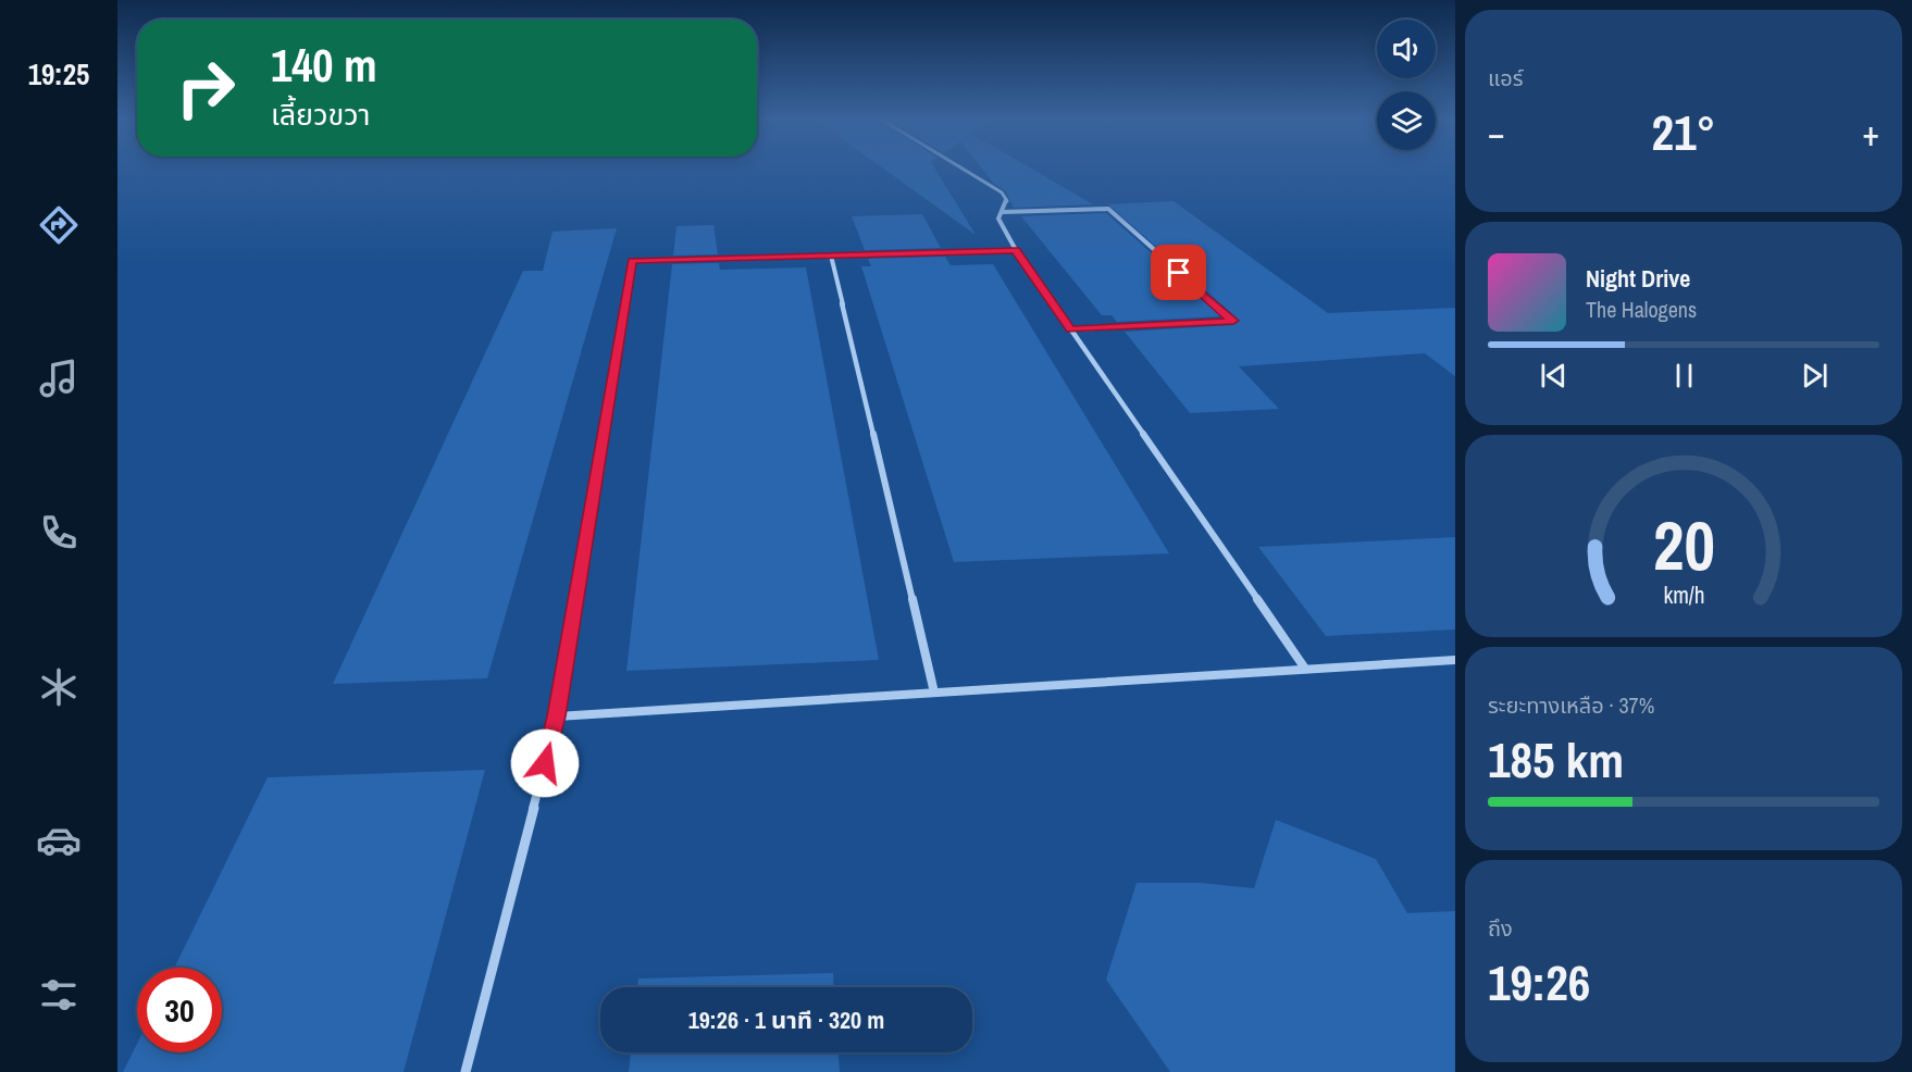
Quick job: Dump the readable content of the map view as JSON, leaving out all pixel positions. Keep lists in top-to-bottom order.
{
  "page": {
    "tabs": "19:25",
    "tile": [
      "แอร์",
      ["ระยะทางเหลือ · 37%", "185 km"],
      ["ถึง", "19:26"]
    ],
    "turn": ["140 m", "เลี้ยวขวา"],
    "heat": ["−", "21°", "+"],
    "song": ["Night Drive", "The Halogens"],
    "limit": "30",
    "trip": "19:26 · 1 นาที · 320 m",
    "gauge": ["20", "km/h"]
  }
}
